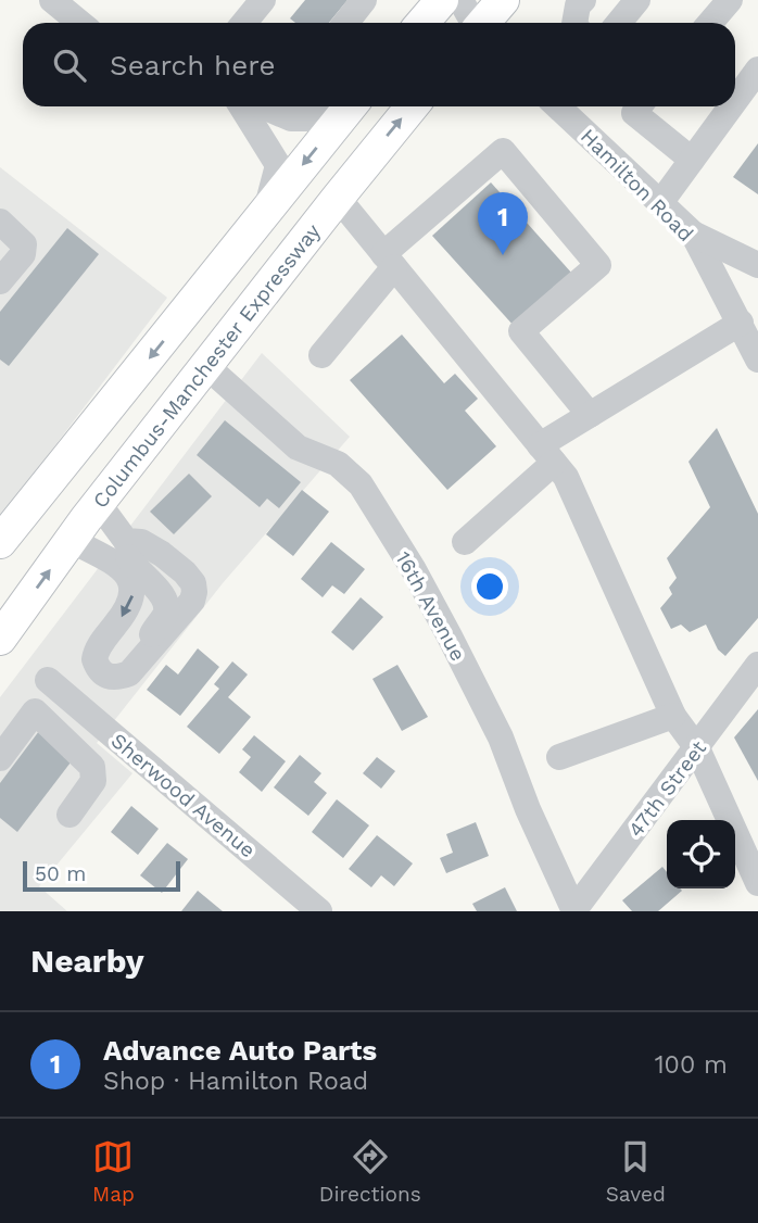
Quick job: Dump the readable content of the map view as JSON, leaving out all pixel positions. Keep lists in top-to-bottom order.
{
  "streets": {
    "main road": ["Columbus-Manchester Expressway"],
    "street": [
      "Hamilton Road",
      "16th Avenue",
      "47th Street",
      "Sherwood Avenue"
    ]
  },
  "crossings": [
    ["Columbus-Manchester Expressway", "16th Avenue"],
    ["16th Avenue", "47th Street"]
  ],
  "scale_bar": "50 m",
  "page": {
    "search": "Search here",
    "pins": "1",
    "scale": "50 m",
    "heading": "Nearby",
    "list": [
      {
        "mark": "1",
        "name": "Advance Auto Parts",
        "note": "Shop · Hamilton Road",
        "value": "100 m"
      }
    ],
    "nav": ["Map", "Directions", "Saved"]
  }
}
